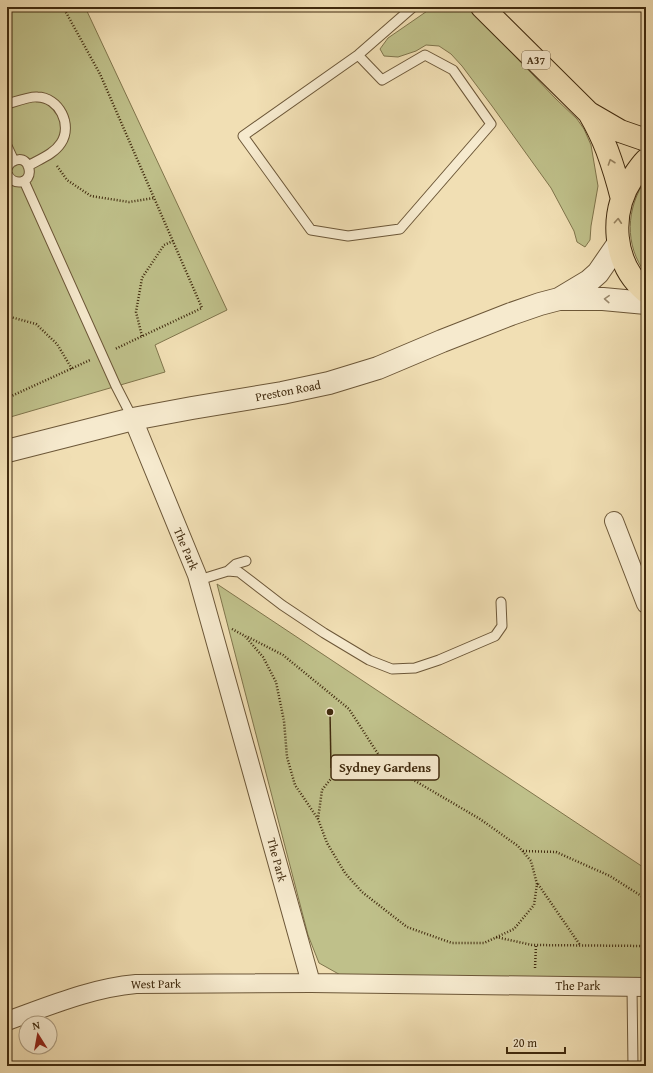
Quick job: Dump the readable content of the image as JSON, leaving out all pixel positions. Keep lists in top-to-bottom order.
{
  "streets": {
    "highway": ["A37"],
    "street": ["Preston Road", "The Park", "West Park"]
  },
  "crossings": [
    ["A37", "Preston Road"],
    ["Preston Road", "The Park"],
    ["The Park", "West Park"]
  ],
  "places": ["Sydney Gardens"],
  "scale_bar": "20 m",
  "north": "top"
}
